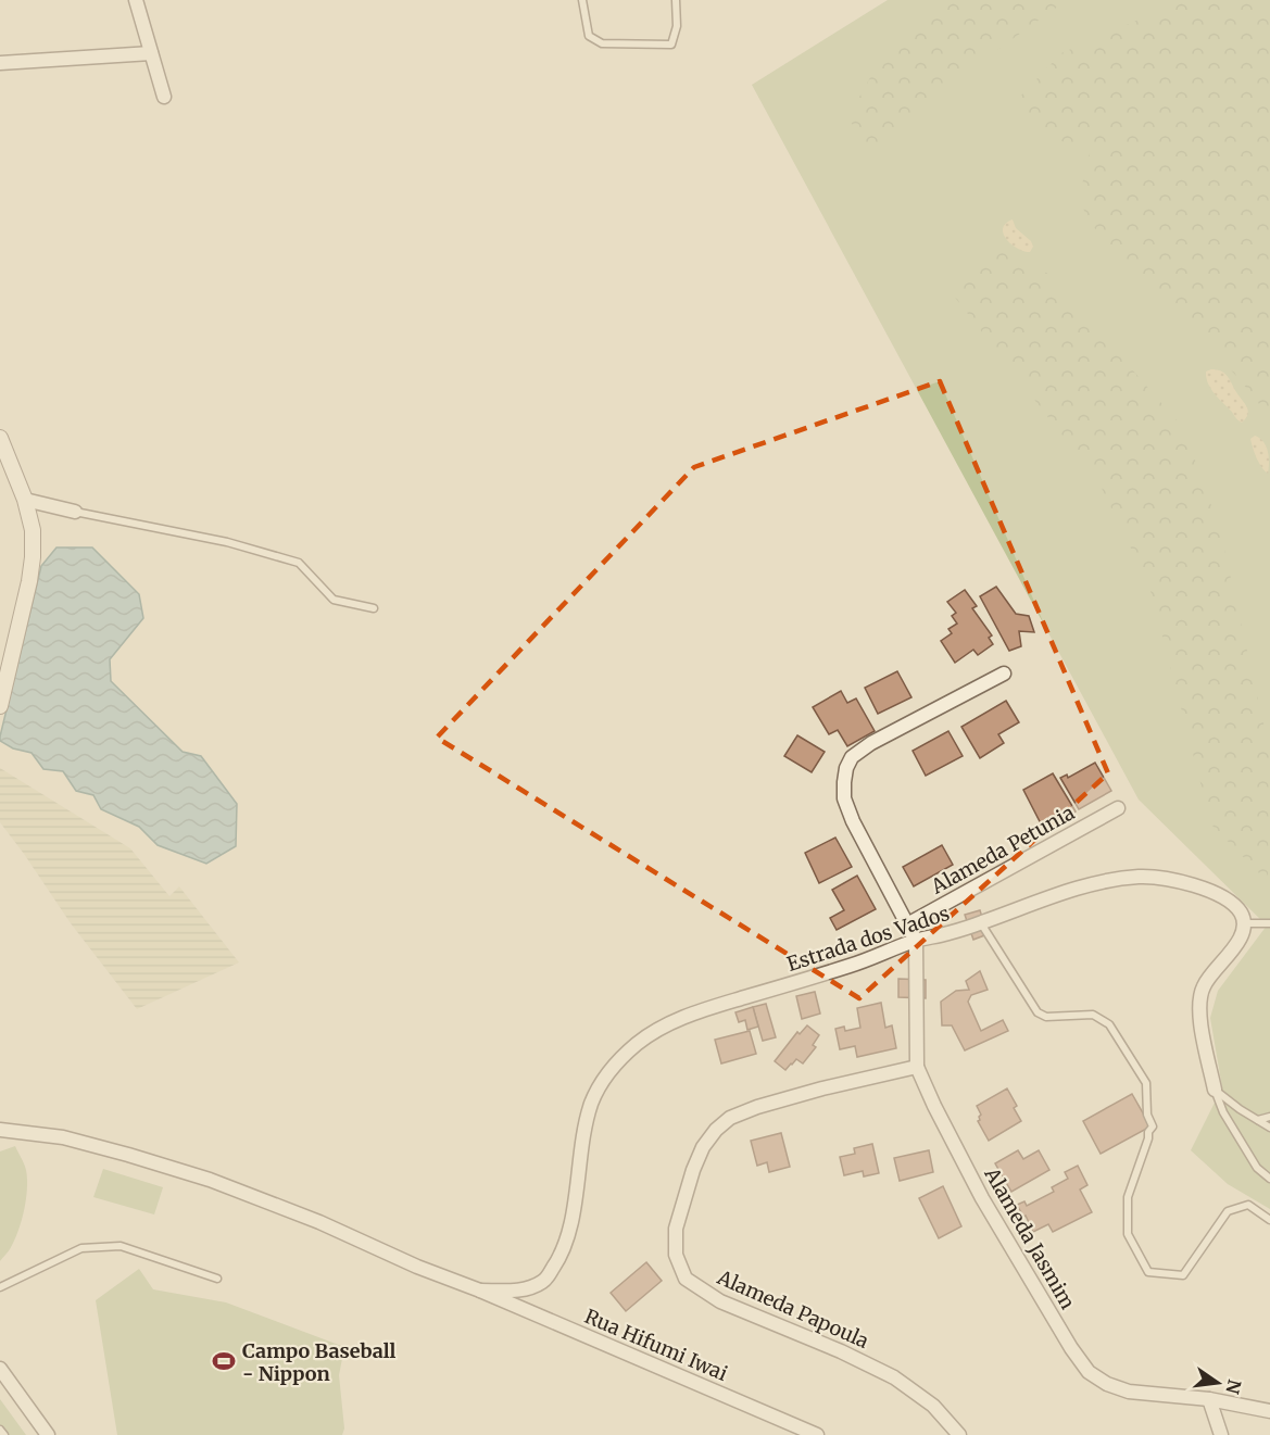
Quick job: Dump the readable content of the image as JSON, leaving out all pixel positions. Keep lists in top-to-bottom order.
{
  "streets": {
    "street": [
      "Alameda Petunia",
      "Estrada dos Vados",
      "Alameda Jasmim",
      "Alameda Papoula",
      "Rua Hifumi Iwai"
    ]
  },
  "crossings": [
    ["Estrada dos Vados", "Alameda Jasmim"],
    ["Estrada dos Vados", "Rua Hifumi Iwai"],
    ["Alameda Jasmim", "Alameda Papoula"]
  ],
  "places": {
    "sports": ["Campo Baseball - Nippon"]
  },
  "north": "right"
}
